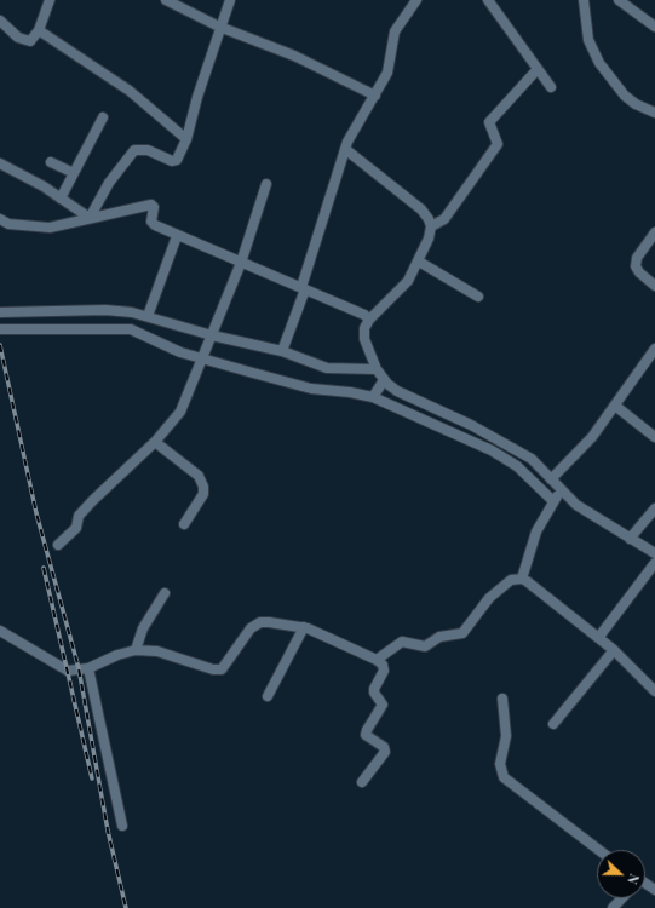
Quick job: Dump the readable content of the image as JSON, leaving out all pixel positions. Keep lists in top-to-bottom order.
{
  "north": "right"
}
